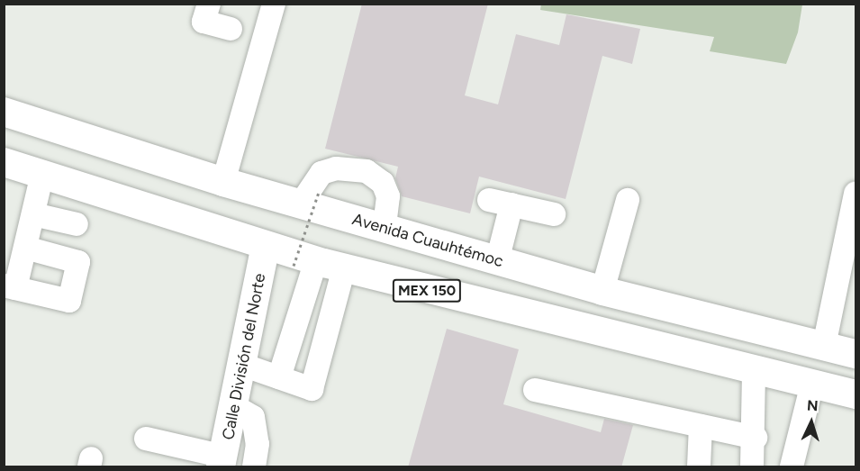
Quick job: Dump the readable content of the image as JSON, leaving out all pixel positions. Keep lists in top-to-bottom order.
{
  "streets": {
    "main road": ["Avenida Cuauhtémoc", "MEX 150", "Calle División del Norte"]
  },
  "crossings": [
    ["MEX 150", "Calle División del Norte"]
  ],
  "north": "top"
}
